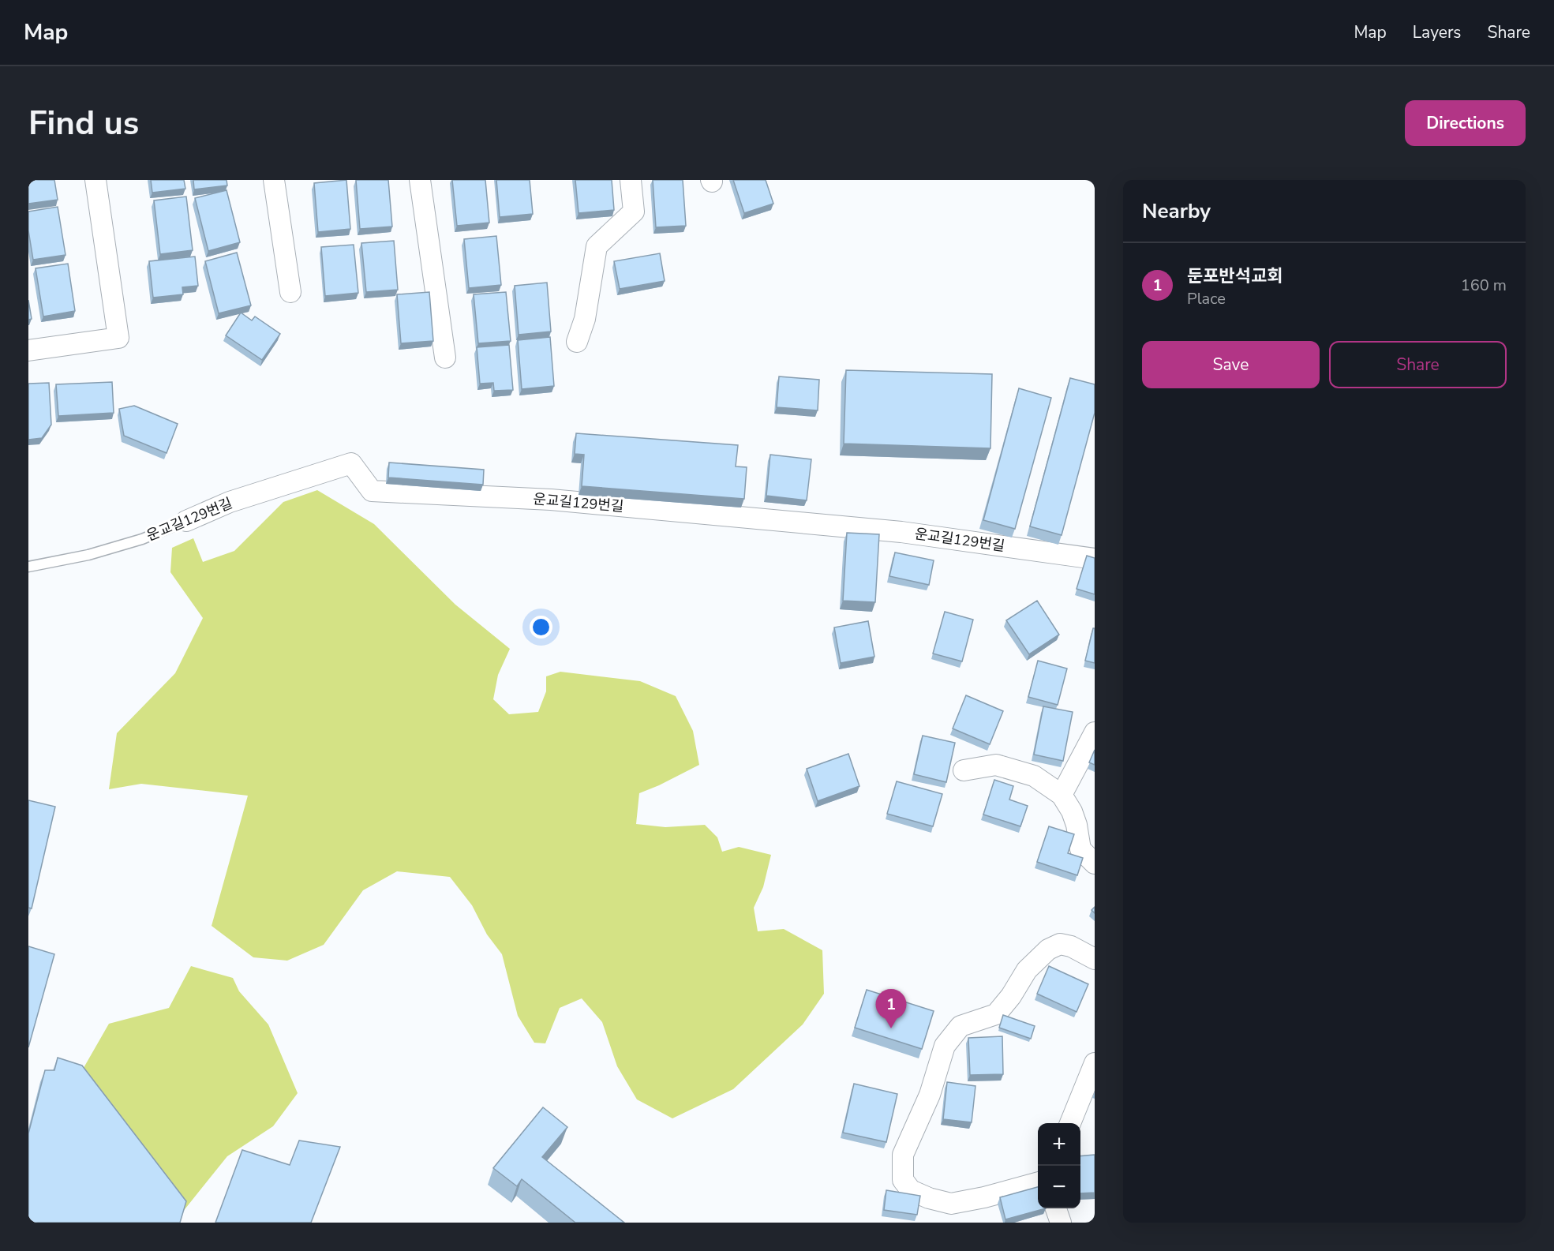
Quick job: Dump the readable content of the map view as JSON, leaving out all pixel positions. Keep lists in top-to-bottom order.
{
  "streets": {
    "street": ["운교길129번길"]
  },
  "page": {
    "header": "Map",
    "nav": ["Map", "Layers", "Share"],
    "buttons": [
      "Directions",
      ["Save", "Share"]
    ],
    "title": "Find us",
    "heading": "Nearby",
    "list": [
      {
        "mark": "1",
        "name": "둔포반석교회",
        "note": "Place",
        "value": "160 m"
      }
    ],
    "pins": "1",
    "map_buttons": ["+", "−"]
  }
}
